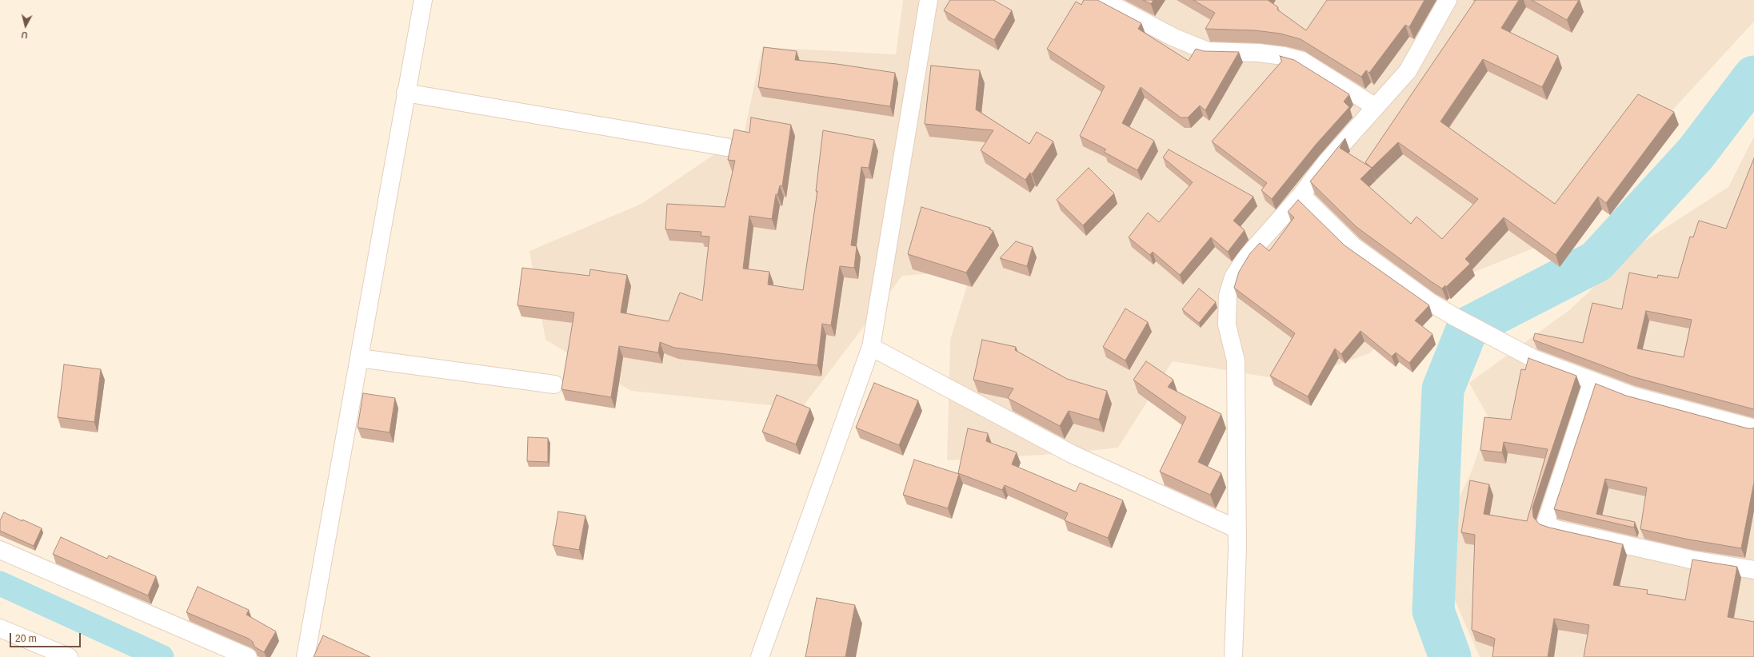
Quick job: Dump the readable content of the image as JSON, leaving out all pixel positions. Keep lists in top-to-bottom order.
{
  "scale_bar": "20 m",
  "north": "bottom"
}
